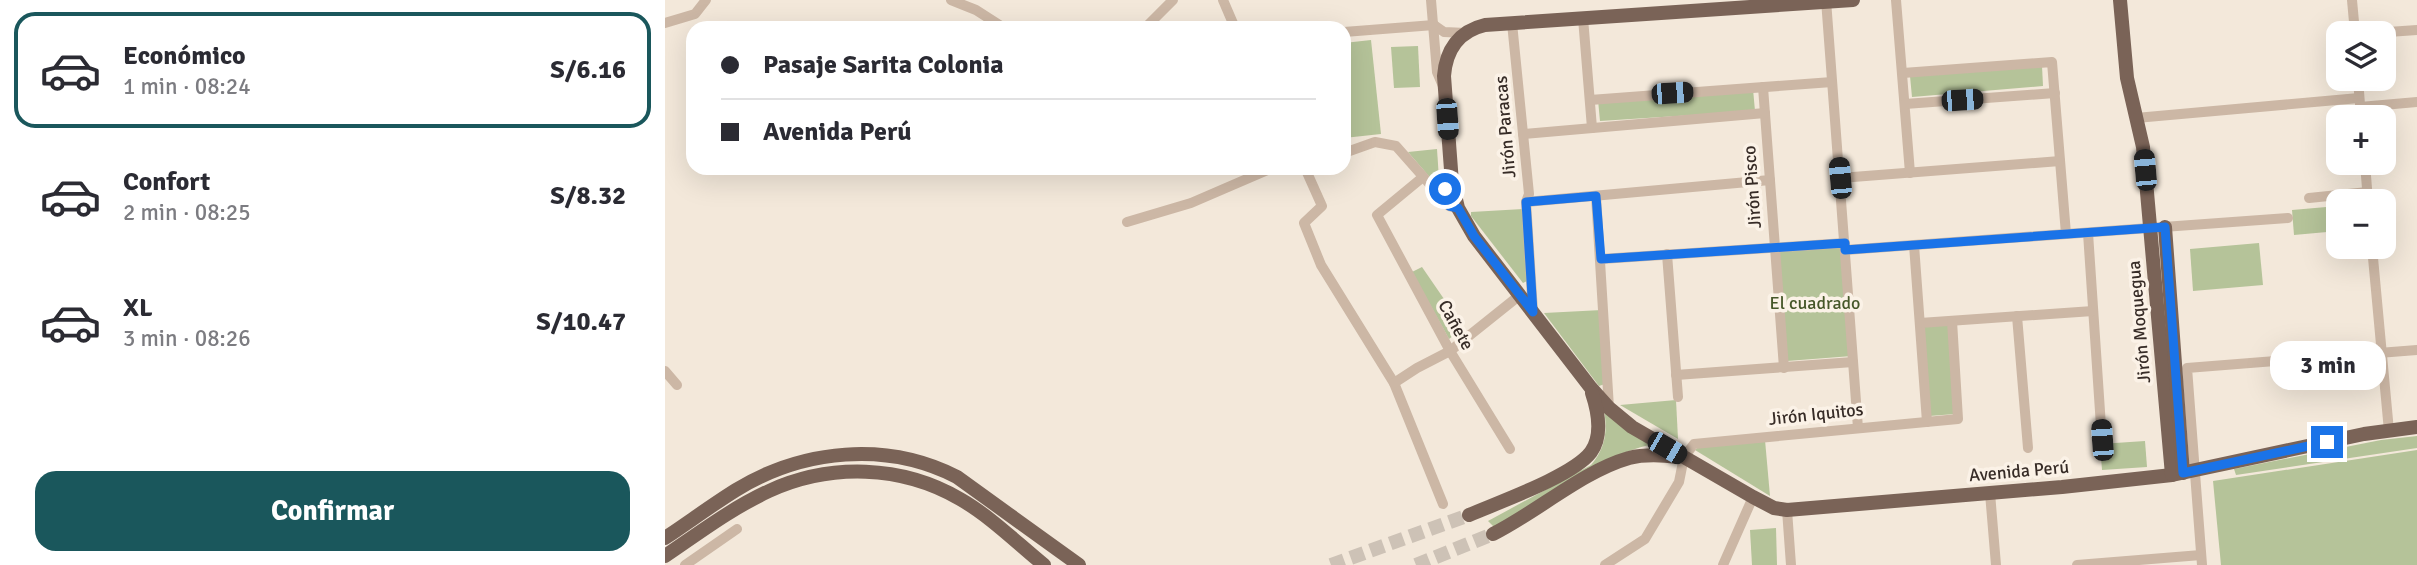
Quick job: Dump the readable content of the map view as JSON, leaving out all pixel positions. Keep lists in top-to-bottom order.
{
  "streets": {
    "main road": ["Jirón Moquegua", "Avenida Perú"],
    "street": [
      "Jirón Paracas",
      "Jirón Pisco",
      "Cañete",
      "Jirón Iquitos"
    ]
  },
  "crossings": [
    ["Jirón Moquegua", "Avenida Perú"]
  ],
  "parks": ["El cuadrado"],
  "page": {
    "list": [
      {
        "name": "Económico",
        "note": "1 min · 08:24",
        "value": "S/6.16"
      },
      {
        "name": "Confort",
        "note": "2 min · 08:25",
        "value": "S/8.32"
      },
      {
        "name": "XL",
        "note": "3 min · 08:26",
        "value": "S/10.47"
      }
    ],
    "map_buttons": ["+", "−"],
    "banner": ["Pasaje Sarita Colonia", "Avenida Perú"],
    "bubble": "3 min",
    "buttons": "Confirmar"
  }
}
